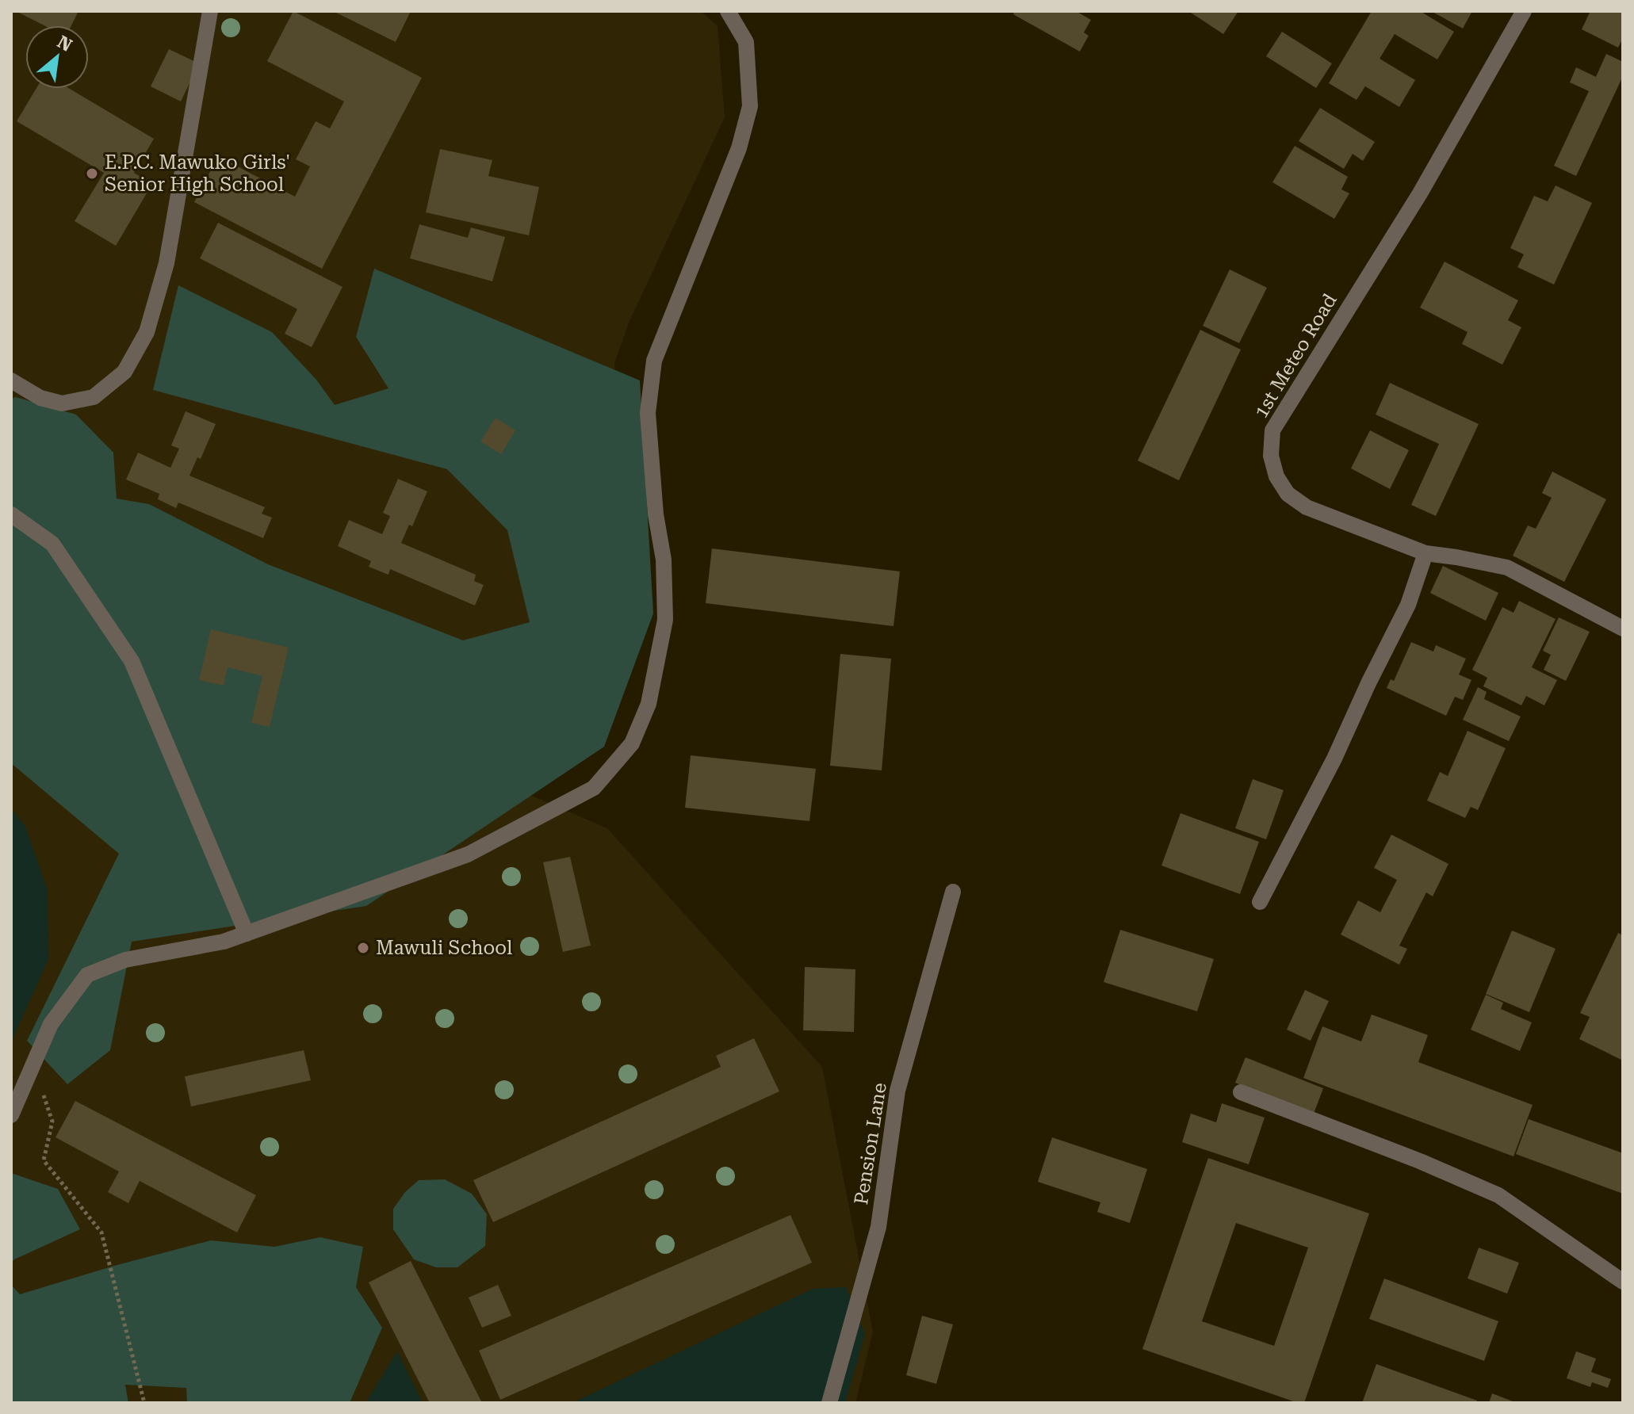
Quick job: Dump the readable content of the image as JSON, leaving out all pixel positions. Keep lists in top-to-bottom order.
{
  "streets": {
    "street": ["1st Meteo Road", "Pension Lane"]
  },
  "places": ["E.P.C. Mawuko Girls' Senior High School", "Mawuli School"],
  "north": "top right"
}
